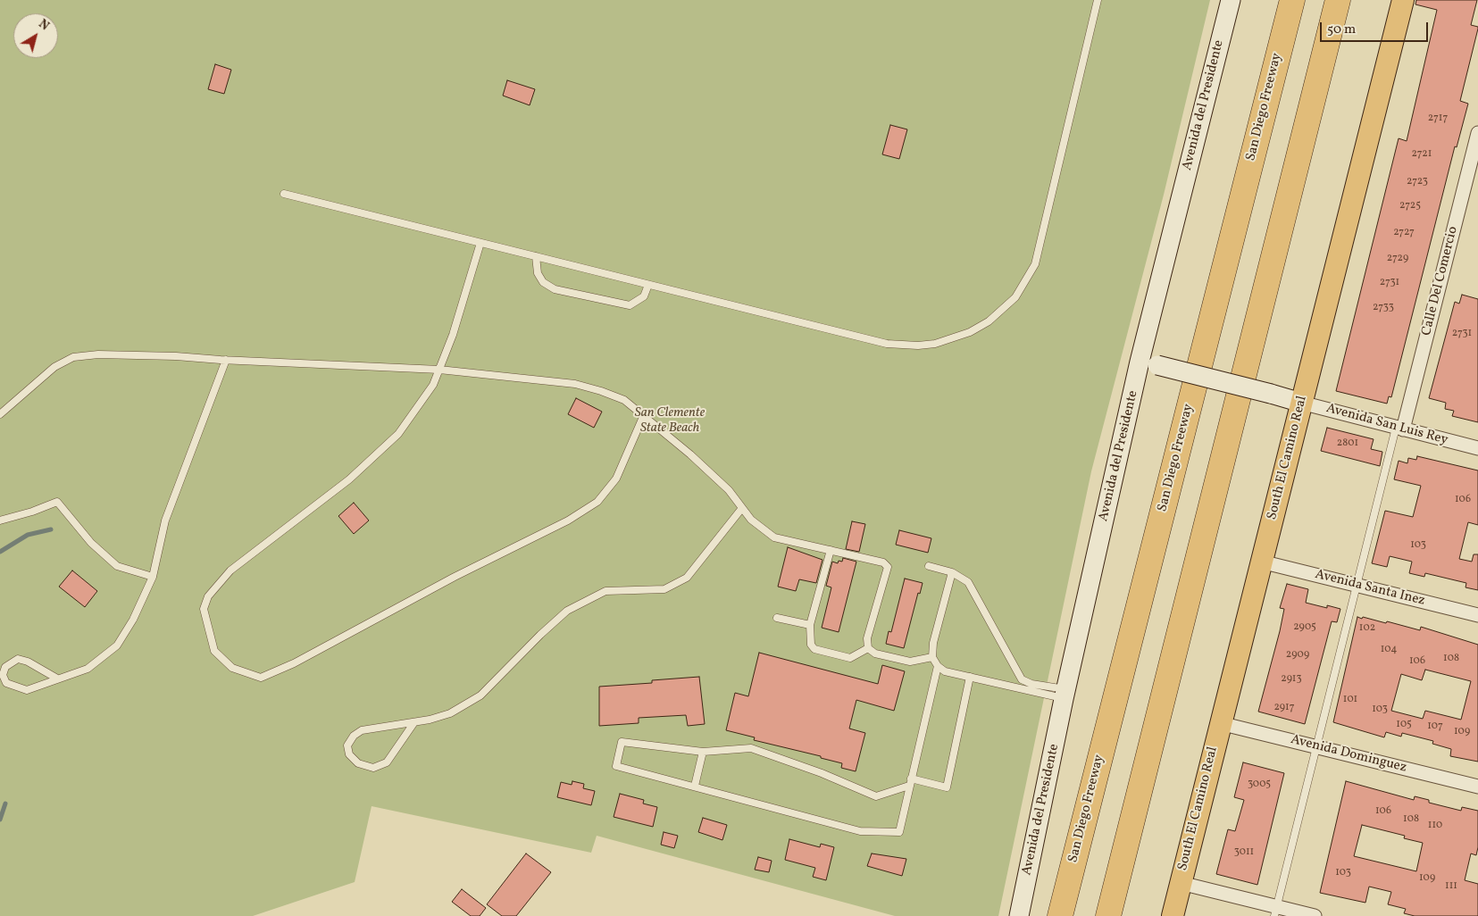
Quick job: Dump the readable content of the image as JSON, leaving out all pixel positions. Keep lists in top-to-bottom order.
{
  "streets": {
    "highway": ["San Diego Freeway"],
    "main road": ["South El Camino Real"],
    "street": [
      "Avenida del Presidente",
      "Calle Del Comercio",
      "Avenida San Luis Rey",
      "Avenida Santa Inez",
      "Avenida Dominguez"
    ]
  },
  "crossings": [
    ["Avenida del Presidente", "Avenida San Luis Rey"],
    ["Calle Del Comercio", "Avenida San Luis Rey"],
    ["Avenida San Luis Rey", "South El Camino Real"],
    ["South El Camino Real", "Avenida Santa Inez"],
    ["South El Camino Real", "Avenida Dominguez"]
  ],
  "parks": ["San Clemente State Beach"],
  "house_numbers": [
    "2717",
    "2721",
    "2723",
    "2725",
    "2727",
    "2729",
    "2731",
    "2733",
    "2731",
    "2801",
    "106",
    "103",
    "2905",
    "102",
    "104",
    "2909",
    "108",
    "106",
    "2913",
    "101",
    "2917",
    "103",
    "105",
    "107",
    "109",
    "3005",
    "106",
    "108",
    "110",
    "3011",
    "103",
    "109",
    "111"
  ],
  "scale_bar": "50 m",
  "north": "top right"
}
